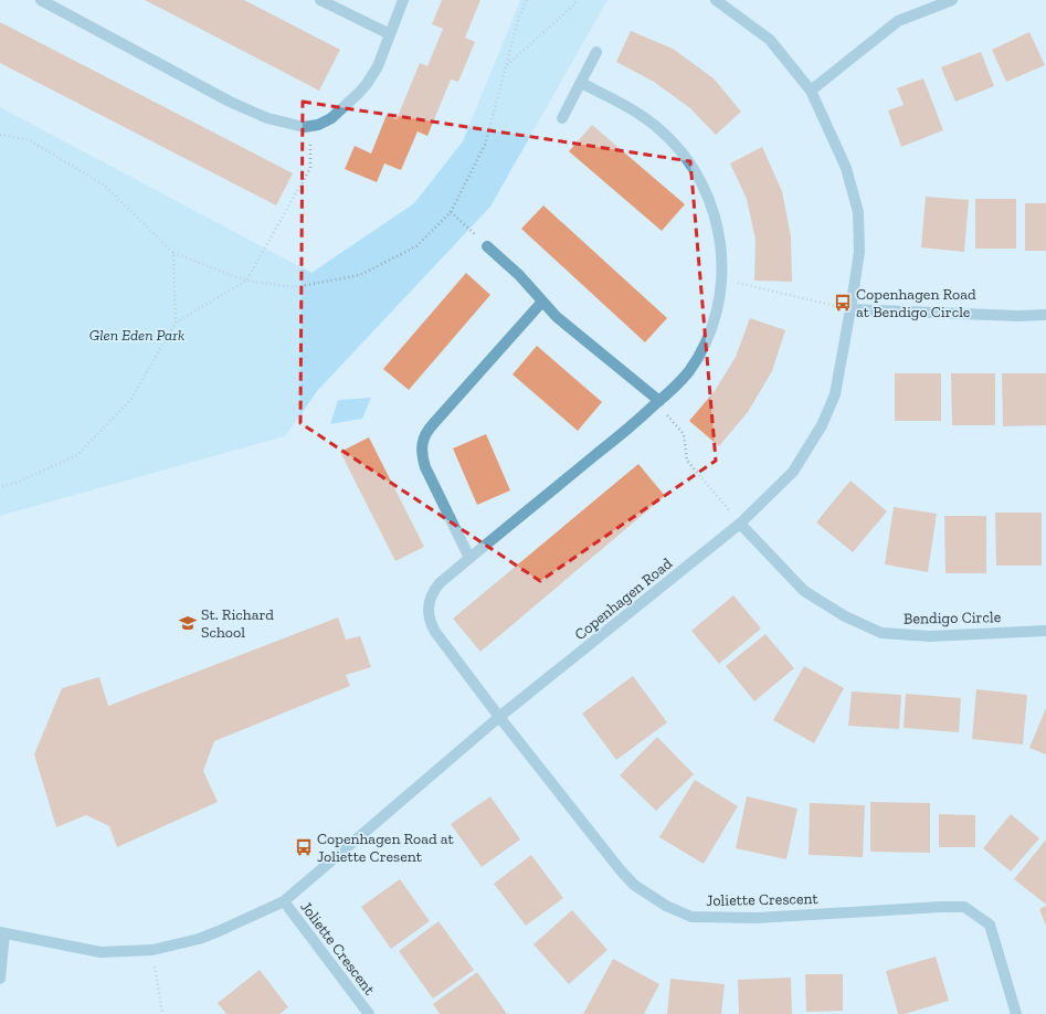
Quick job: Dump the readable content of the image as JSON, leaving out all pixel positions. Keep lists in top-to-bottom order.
{
  "streets": {
    "street": ["Copenhagen Road", "Bendigo Circle", "Joliette Crescent"]
  },
  "crossings": [
    ["Copenhagen Road", "Bendigo Circle"],
    ["Copenhagen Road", "Joliette Crescent"]
  ],
  "parks": ["Glen Eden Park"],
  "places": {
    "bus stop": ["Copenhagen Road at Bendigo Circle", "Copenhagen Road at Joliette Cresent"],
    "school or university": ["St. Richard School"]
  }
}
